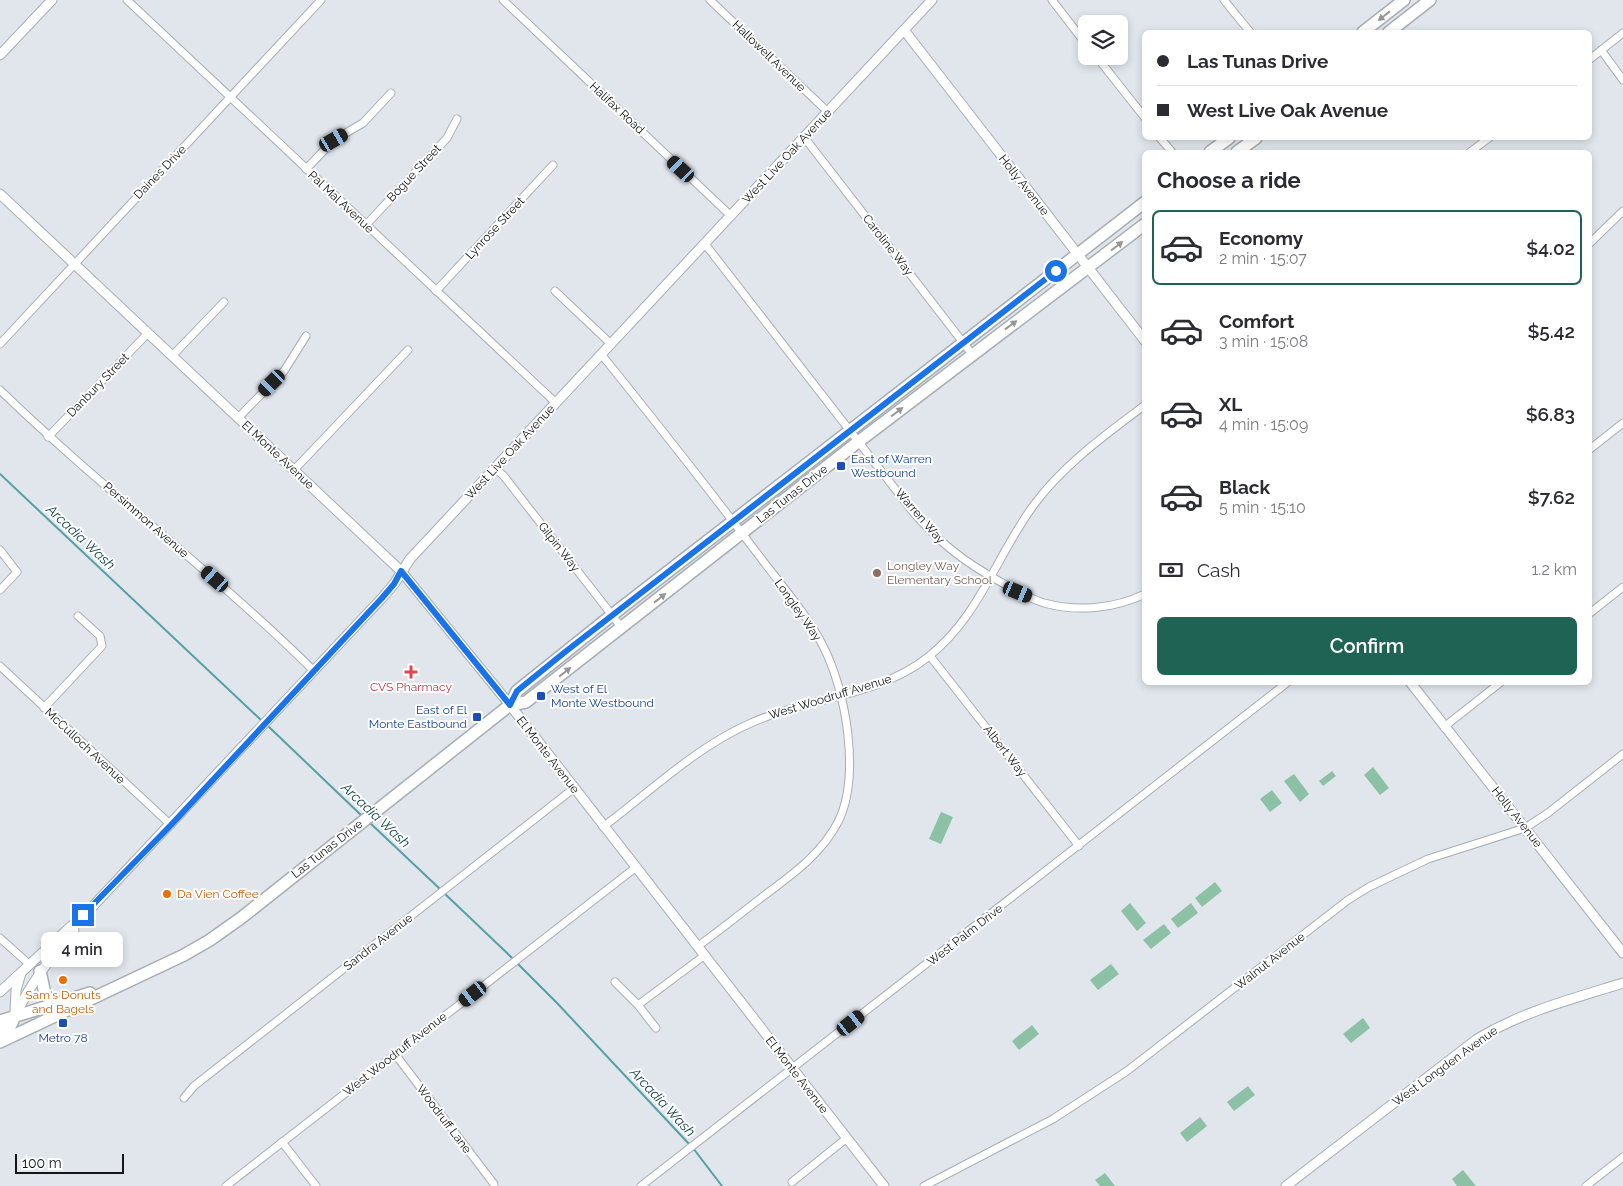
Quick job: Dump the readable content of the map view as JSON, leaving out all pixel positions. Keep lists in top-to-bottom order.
{
  "streets": {
    "main road": ["Las Tunas Drive"],
    "street": [
      "Hallowell Avenue",
      "Halifax Road",
      "West Live Oak Avenue",
      "Daines Drive",
      "Bogue Street",
      "Holly Avenue",
      "Pal Mal Avenue",
      "Lynrose Street",
      "Caroline Way",
      "Danbury Street",
      "El Monte Avenue",
      "Warren Way",
      "Persimmon Avenue",
      "Gilpin Way",
      "Longley Way",
      "West Woodruff Avenue",
      "McCulloch Avenue",
      "Albert Way",
      "West Palm Drive",
      "Sandra Avenue",
      "Walnut Avenue",
      "West Longden Avenue",
      "Woodruff Lane"
    ]
  },
  "crossings": [
    ["Hallowell Avenue", "West Live Oak Avenue"],
    ["Halifax Road", "West Live Oak Avenue"],
    ["West Live Oak Avenue", "Holly Avenue"],
    ["West Live Oak Avenue", "Pal Mal Avenue"],
    ["West Live Oak Avenue", "Caroline Way"],
    ["West Live Oak Avenue", "El Monte Avenue"],
    ["West Live Oak Avenue", "Las Tunas Drive"],
    ["West Live Oak Avenue", "Warren Way"],
    ["West Live Oak Avenue", "Persimmon Avenue"],
    ["West Live Oak Avenue", "Gilpin Way"],
    ["West Live Oak Avenue", "Longley Way"],
    ["West Live Oak Avenue", "McCulloch Avenue"],
    ["Daines Drive", "Pal Mal Avenue"],
    ["Daines Drive", "El Monte Avenue"],
    ["Bogue Street", "Pal Mal Avenue"],
    ["Holly Avenue", "Las Tunas Drive"],
    ["Holly Avenue", "Walnut Avenue"],
    ["Pal Mal Avenue", "Lynrose Street"],
    ["Caroline Way", "Las Tunas Drive"],
    ["Danbury Street", "El Monte Avenue"],
    ["Danbury Street", "Persimmon Avenue"],
    ["El Monte Avenue", "Las Tunas Drive"],
    ["El Monte Avenue", "Longley Way"],
    ["El Monte Avenue", "West Woodruff Avenue"],
    ["El Monte Avenue", "West Palm Drive"],
    ["El Monte Avenue", "Sandra Avenue"],
    ["Las Tunas Drive", "Warren Way"],
    ["Las Tunas Drive", "Gilpin Way"],
    ["Las Tunas Drive", "Longley Way"],
    ["Warren Way", "West Woodruff Avenue"],
    ["Longley Way", "West Woodruff Avenue"],
    ["West Woodruff Avenue", "Albert Way"],
    ["West Woodruff Avenue", "Woodruff Lane"],
    ["Albert Way", "West Palm Drive"]
  ],
  "water": ["Arcadia Wash"],
  "places": {
    "transit": [
      "East of Warren Westbound",
      "West of El Monte Westbound",
      "East of El Monte Eastbound",
      "Metro 78"
    ],
    "other": ["Longley Way Elementary School", "Da Vien Coffee", "Sam's Donuts and Bagels"],
    "health": ["CVS Pharmacy"]
  },
  "scale_bar": "100 m",
  "page": {
    "banner": ["Las Tunas Drive", "West Live Oak Avenue"],
    "heading": "Choose a ride",
    "list": [
      {
        "name": "Economy",
        "note": "2 min · 15:07",
        "value": "$4.02"
      },
      {
        "name": "Comfort",
        "note": "3 min · 15:08",
        "value": "$5.42"
      },
      {
        "name": "XL",
        "note": "4 min · 15:09",
        "value": "$6.83"
      },
      {
        "name": "Black",
        "note": "5 min · 15:10",
        "value": "$7.62"
      }
    ],
    "pay": ["Cash", "1.2 km"],
    "buttons": "Confirm",
    "bubble": "4 min",
    "scale": "100 m"
  }
}
